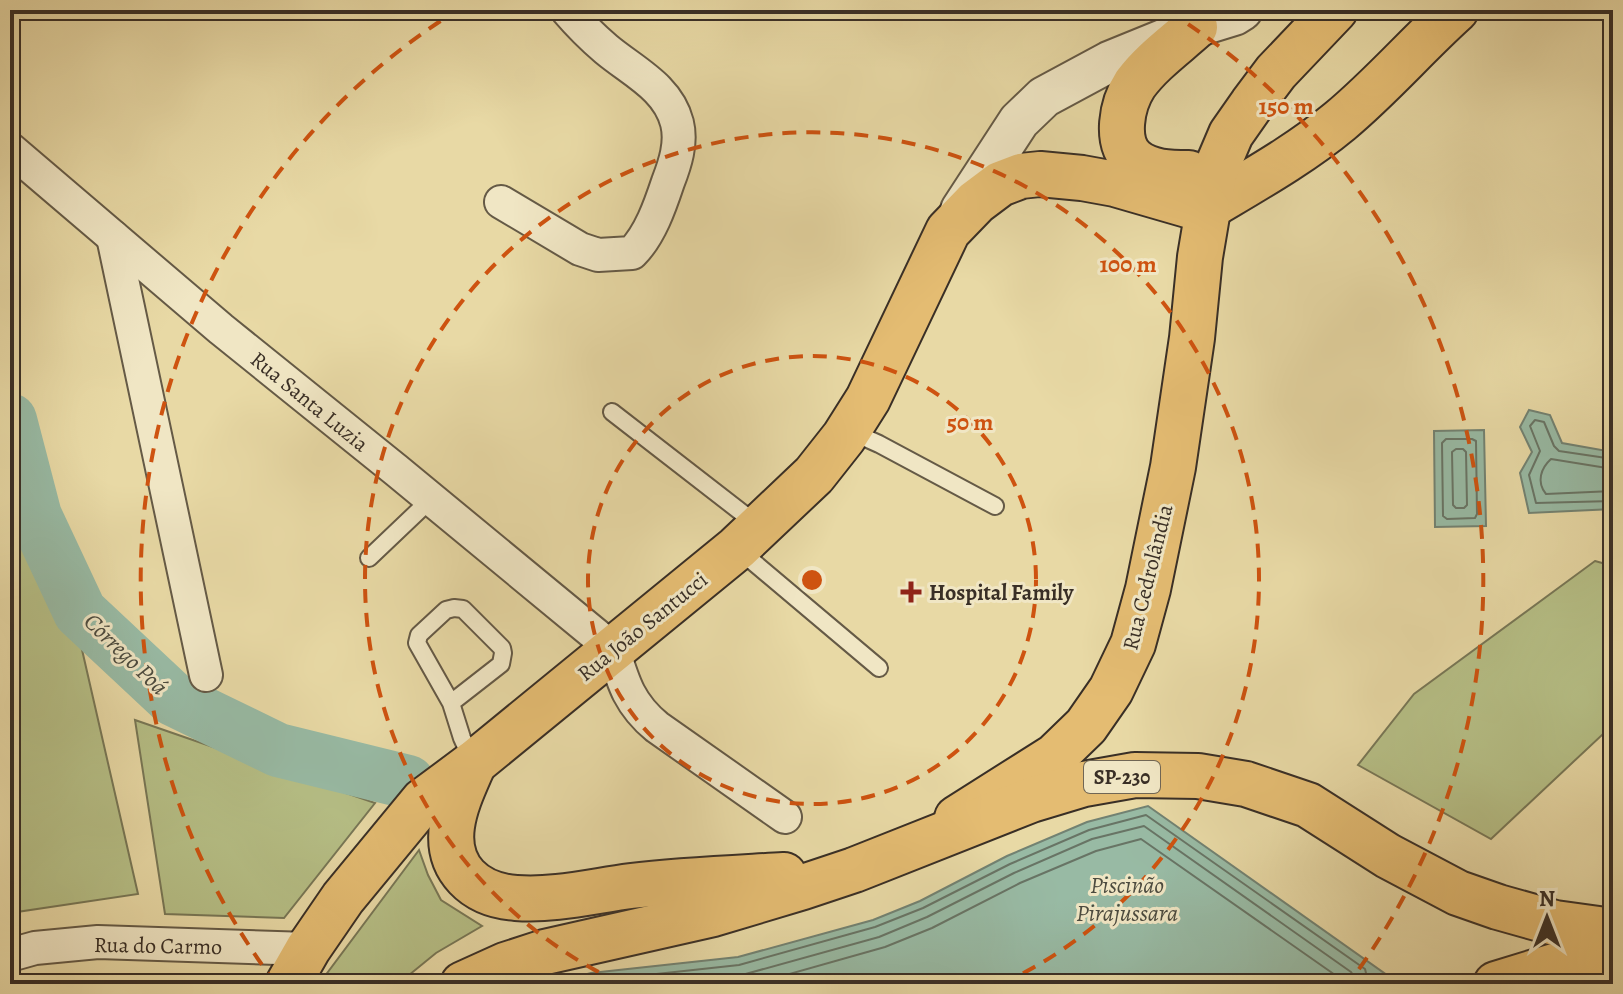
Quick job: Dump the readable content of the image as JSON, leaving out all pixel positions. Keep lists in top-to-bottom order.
{
  "streets": {
    "main road": ["Rua Cedrolândia", "Rua João Santucci", "SP-230"],
    "street": ["Rua Santa Luzia", "Rua do Carmo"]
  },
  "crossings": [
    ["Rua Santa Luzia", "Rua João Santucci"],
    ["Rua Cedrolândia", "Rua João Santucci"],
    ["Rua João Santucci", "Rua do Carmo"]
  ],
  "water": ["Córrego Poá", "Piscinão Pirajussara"],
  "places": {
    "health": ["Hospital Family"]
  },
  "north": "top",
  "rings": ["150 m", "100 m", "50 m"]
}
